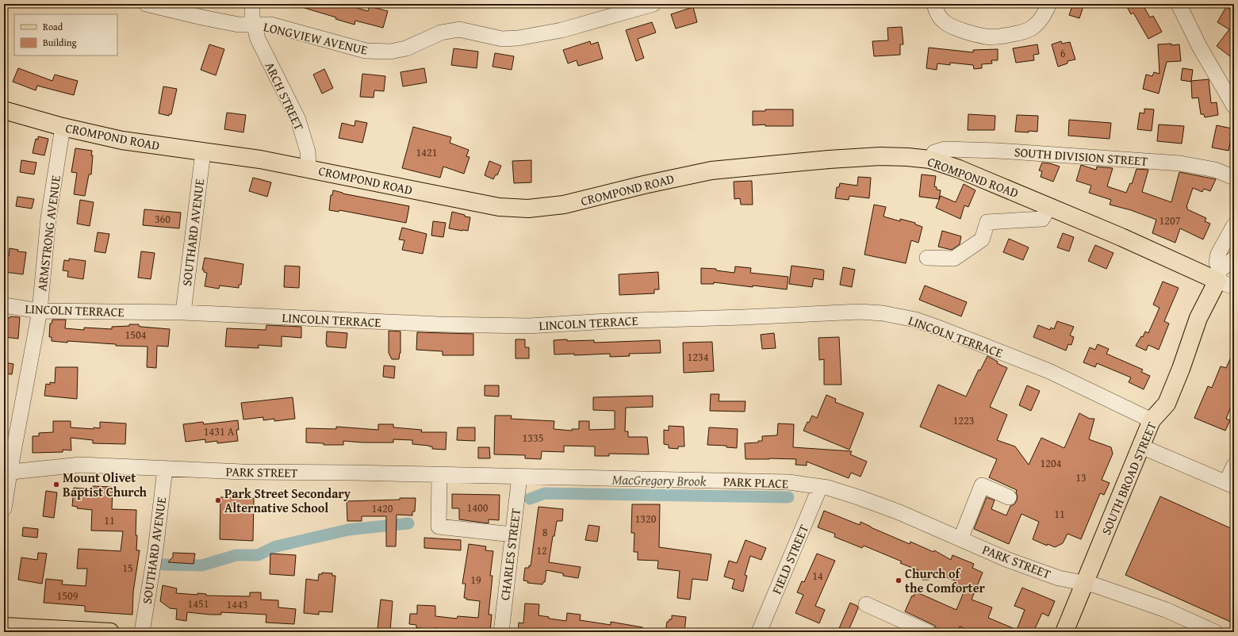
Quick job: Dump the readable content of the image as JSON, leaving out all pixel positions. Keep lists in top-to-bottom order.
{
  "streets": {
    "main road": ["CROMPOND ROAD", "SOUTH BROAD STREET"],
    "street": [
      "LONGVIEW AVENUE",
      "ARCH STREET",
      "SOUTH DIVISION STREET",
      "SOUTHARD AVENUE",
      "ARMSTRONG AVENUE",
      "LINCOLN TERRACE",
      "PARK STREET",
      "PARK PLACE",
      "CHARLES STREET",
      "FIELD STREET"
    ]
  },
  "crossings": [
    ["LONGVIEW AVENUE", "ARCH STREET"],
    ["ARCH STREET", "CROMPOND ROAD"],
    ["CROMPOND ROAD", "SOUTH DIVISION STREET"],
    ["CROMPOND ROAD", "SOUTHARD AVENUE"],
    ["CROMPOND ROAD", "ARMSTRONG AVENUE"],
    ["CROMPOND ROAD", "SOUTH BROAD STREET"],
    ["SOUTHARD AVENUE", "LINCOLN TERRACE"],
    ["SOUTHARD AVENUE", "PARK STREET"],
    ["ARMSTRONG AVENUE", "LINCOLN TERRACE"],
    ["ARMSTRONG AVENUE", "PARK STREET"],
    ["LINCOLN TERRACE", "SOUTH BROAD STREET"],
    ["PARK STREET", "SOUTH BROAD STREET"],
    ["PARK STREET", "PARK PLACE"],
    ["PARK STREET", "CHARLES STREET"],
    ["PARK STREET", "FIELD STREET"],
    ["PARK PLACE", "CHARLES STREET"],
    ["PARK PLACE", "FIELD STREET"]
  ],
  "water": ["MacGregory Brook"],
  "places": ["Mount Olivet Baptist Church", "Park Street Secondary Alternative School", "Church of the Comforter"],
  "house_numbers": [
    "6",
    "1421",
    "360",
    "1207",
    "1504",
    "1234",
    "1223",
    "1431 A",
    "1335",
    "1204",
    "13",
    "1400",
    "1420",
    "11",
    "1320",
    "11",
    "8",
    "12",
    "15",
    "14",
    "19",
    "1509",
    "1451",
    "1443"
  ],
  "legend": ["Road", "Building"]
}
